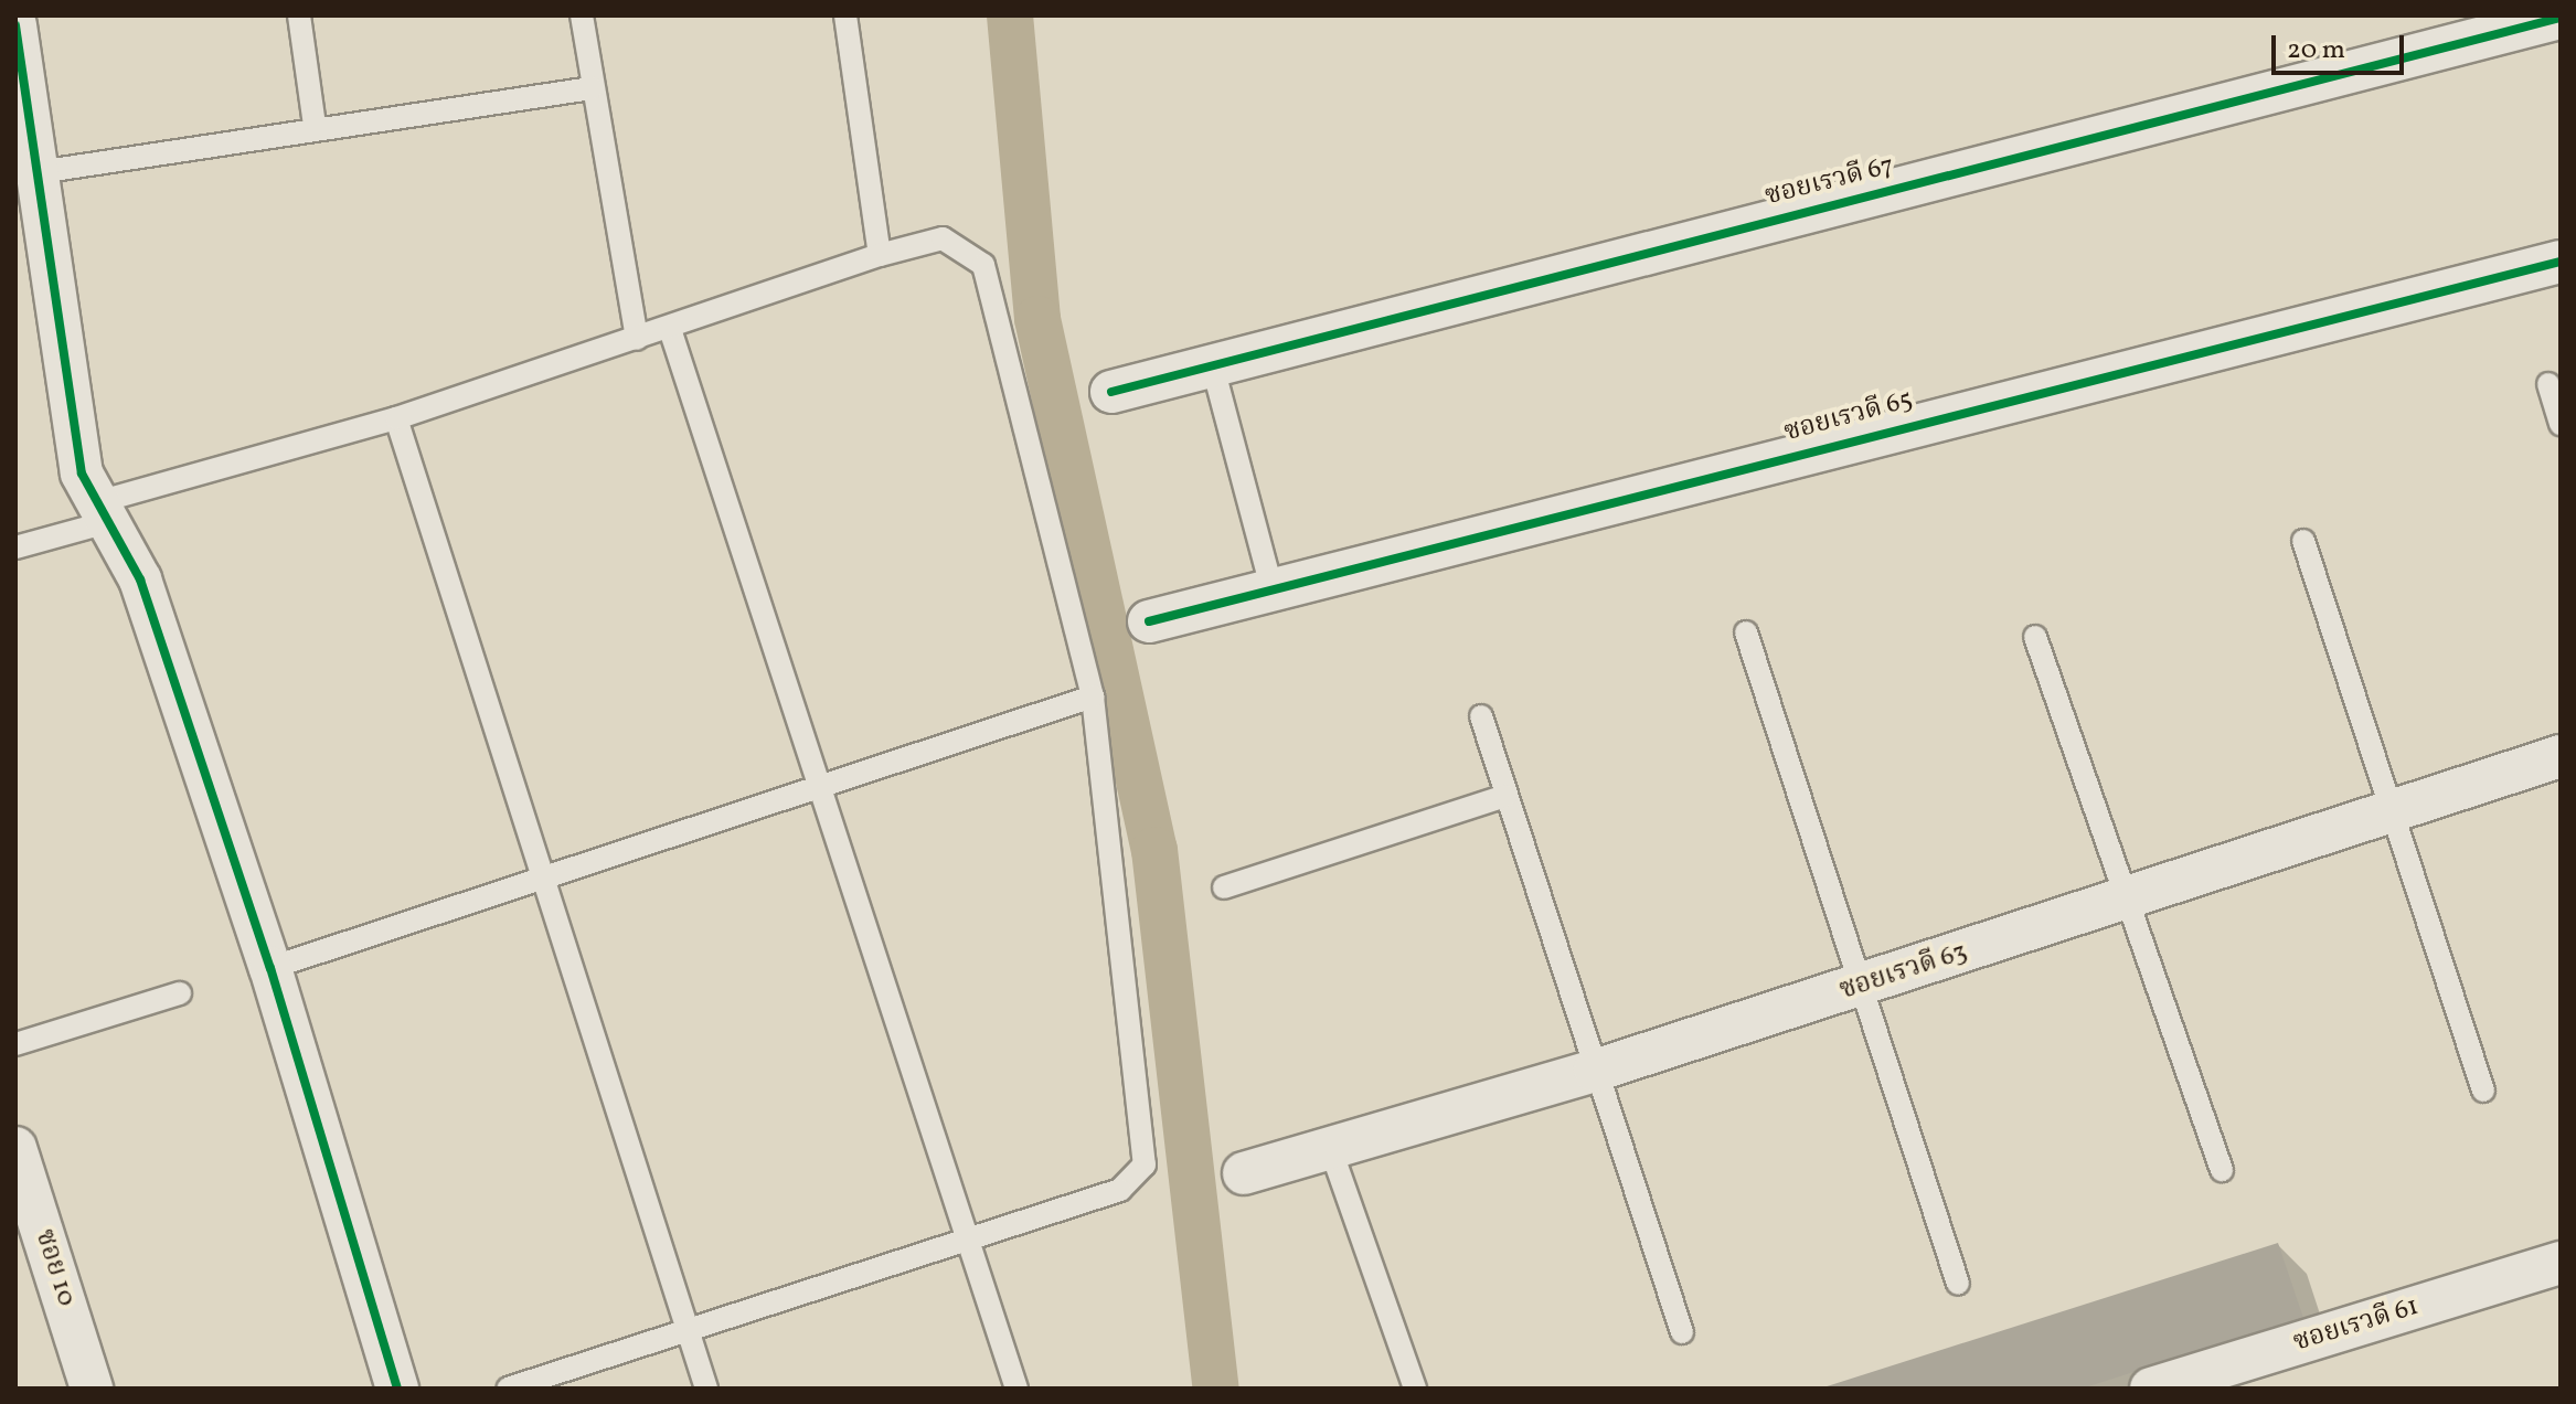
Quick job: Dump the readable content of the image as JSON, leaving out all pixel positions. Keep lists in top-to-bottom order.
{
  "streets": {
    "street": [
      "ซอยเรวดี 67",
      "ซอยเรวดี 65",
      "ซอยเรวดี 63",
      "ซอย 10",
      "ซอยเรวดี 61"
    ]
  },
  "scale_bar": "20 m"
}
